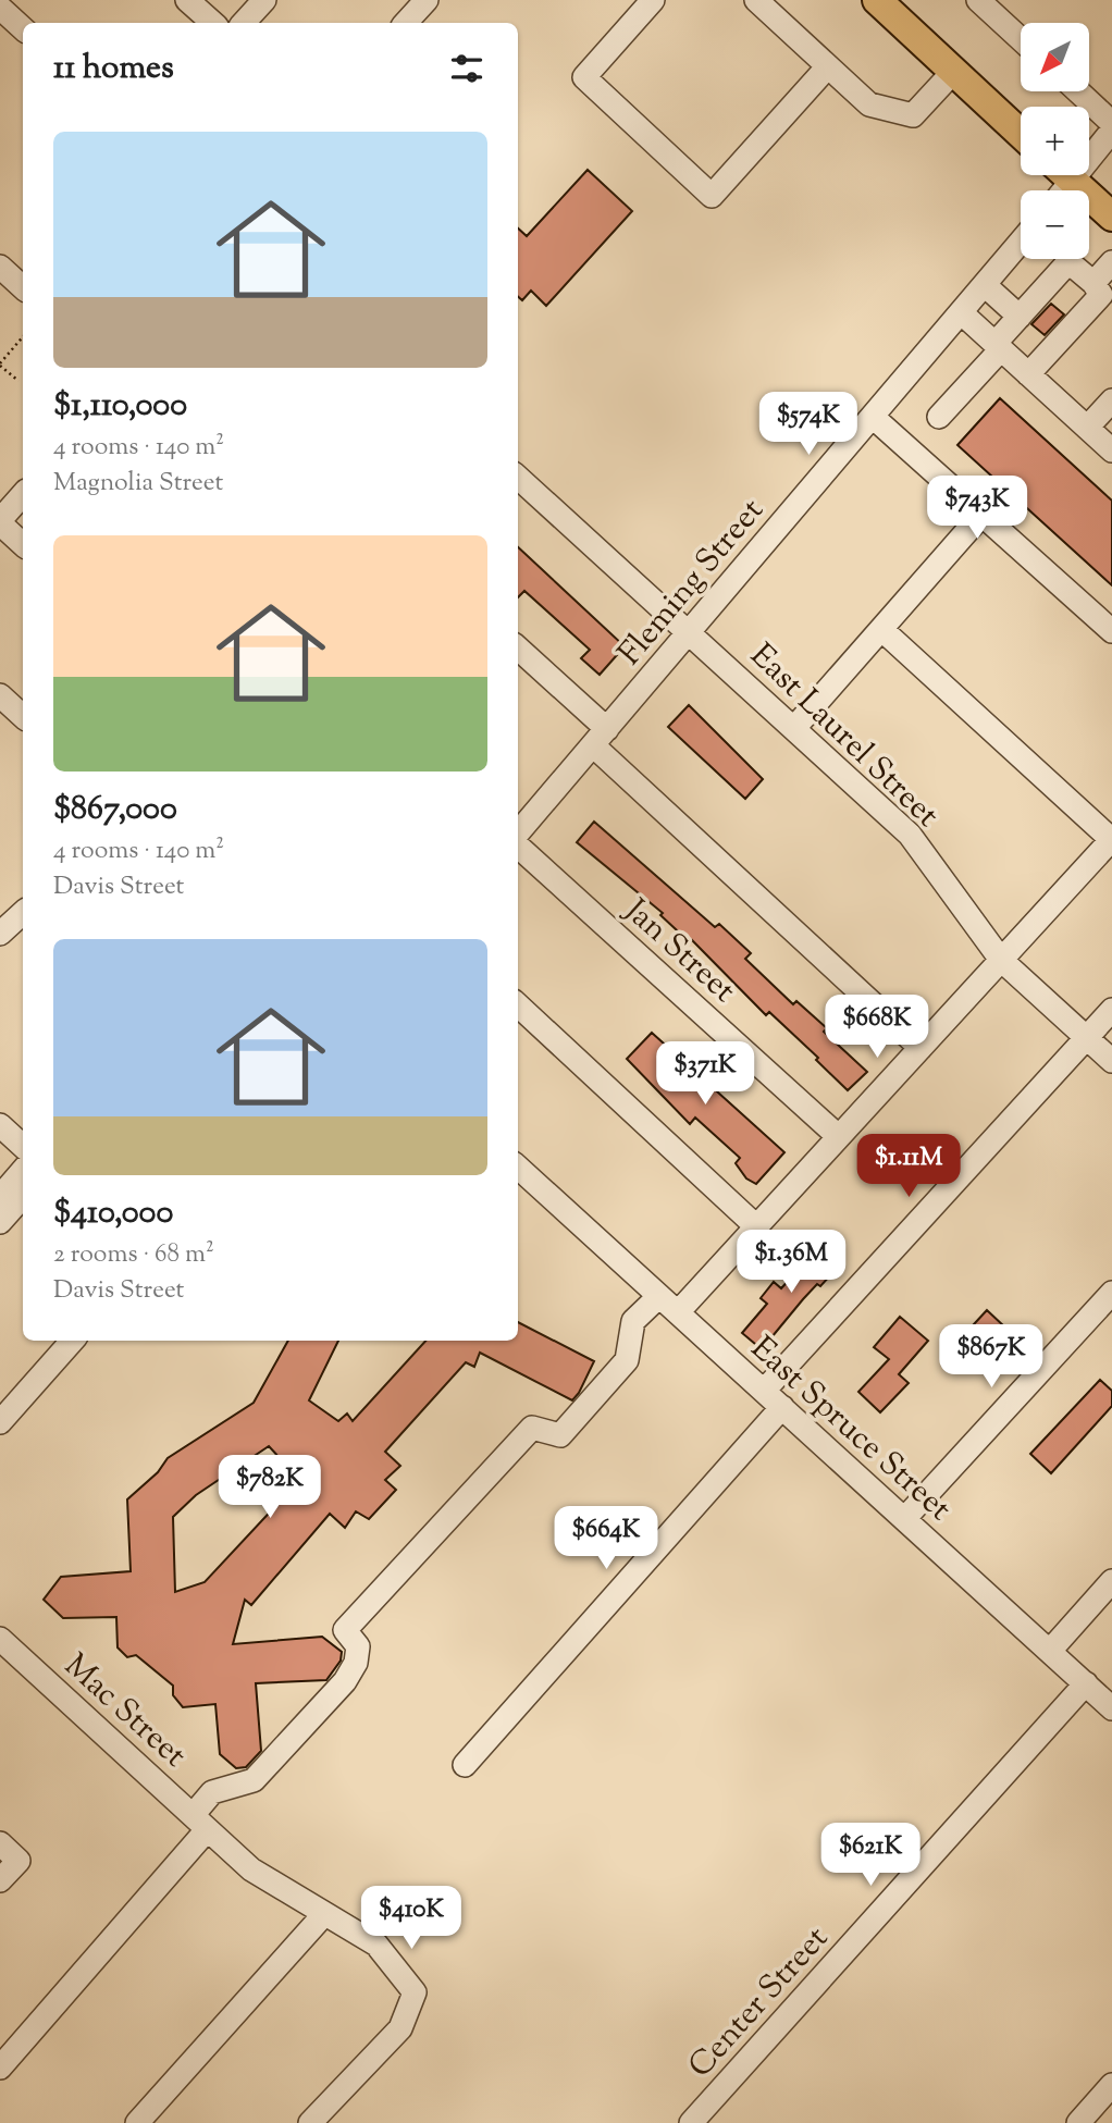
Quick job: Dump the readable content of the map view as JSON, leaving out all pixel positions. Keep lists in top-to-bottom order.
{
  "streets": {
    "street": [
      "Fleming Street",
      "East Laurel Street",
      "Jan Street",
      "East Spruce Street",
      "Mac Street",
      "Center Street"
    ]
  },
  "crossings": [
    ["Fleming Street", "East Laurel Street"],
    ["East Spruce Street", "Center Street"]
  ],
  "north": "bottom left",
  "page": {
    "map_buttons": ["+", "−"],
    "heading": "11 homes",
    "list": [
      {
        "name": "$1,110,000",
        "note": "4 rooms · 140 m² · Magnolia Street"
      },
      {
        "name": "$867,000",
        "note": "4 rooms · 140 m² · Davis Street"
      },
      {
        "name": "$410,000",
        "note": "2 rooms · 68 m² · Davis Street"
      }
    ],
    "price": [
      "$574K",
      "$743K",
      "$668K",
      "$371K",
      "$1.11M",
      "$1.36M",
      "$867K",
      "$782K",
      "$664K",
      "$621K",
      "$410K"
    ]
  }
}
